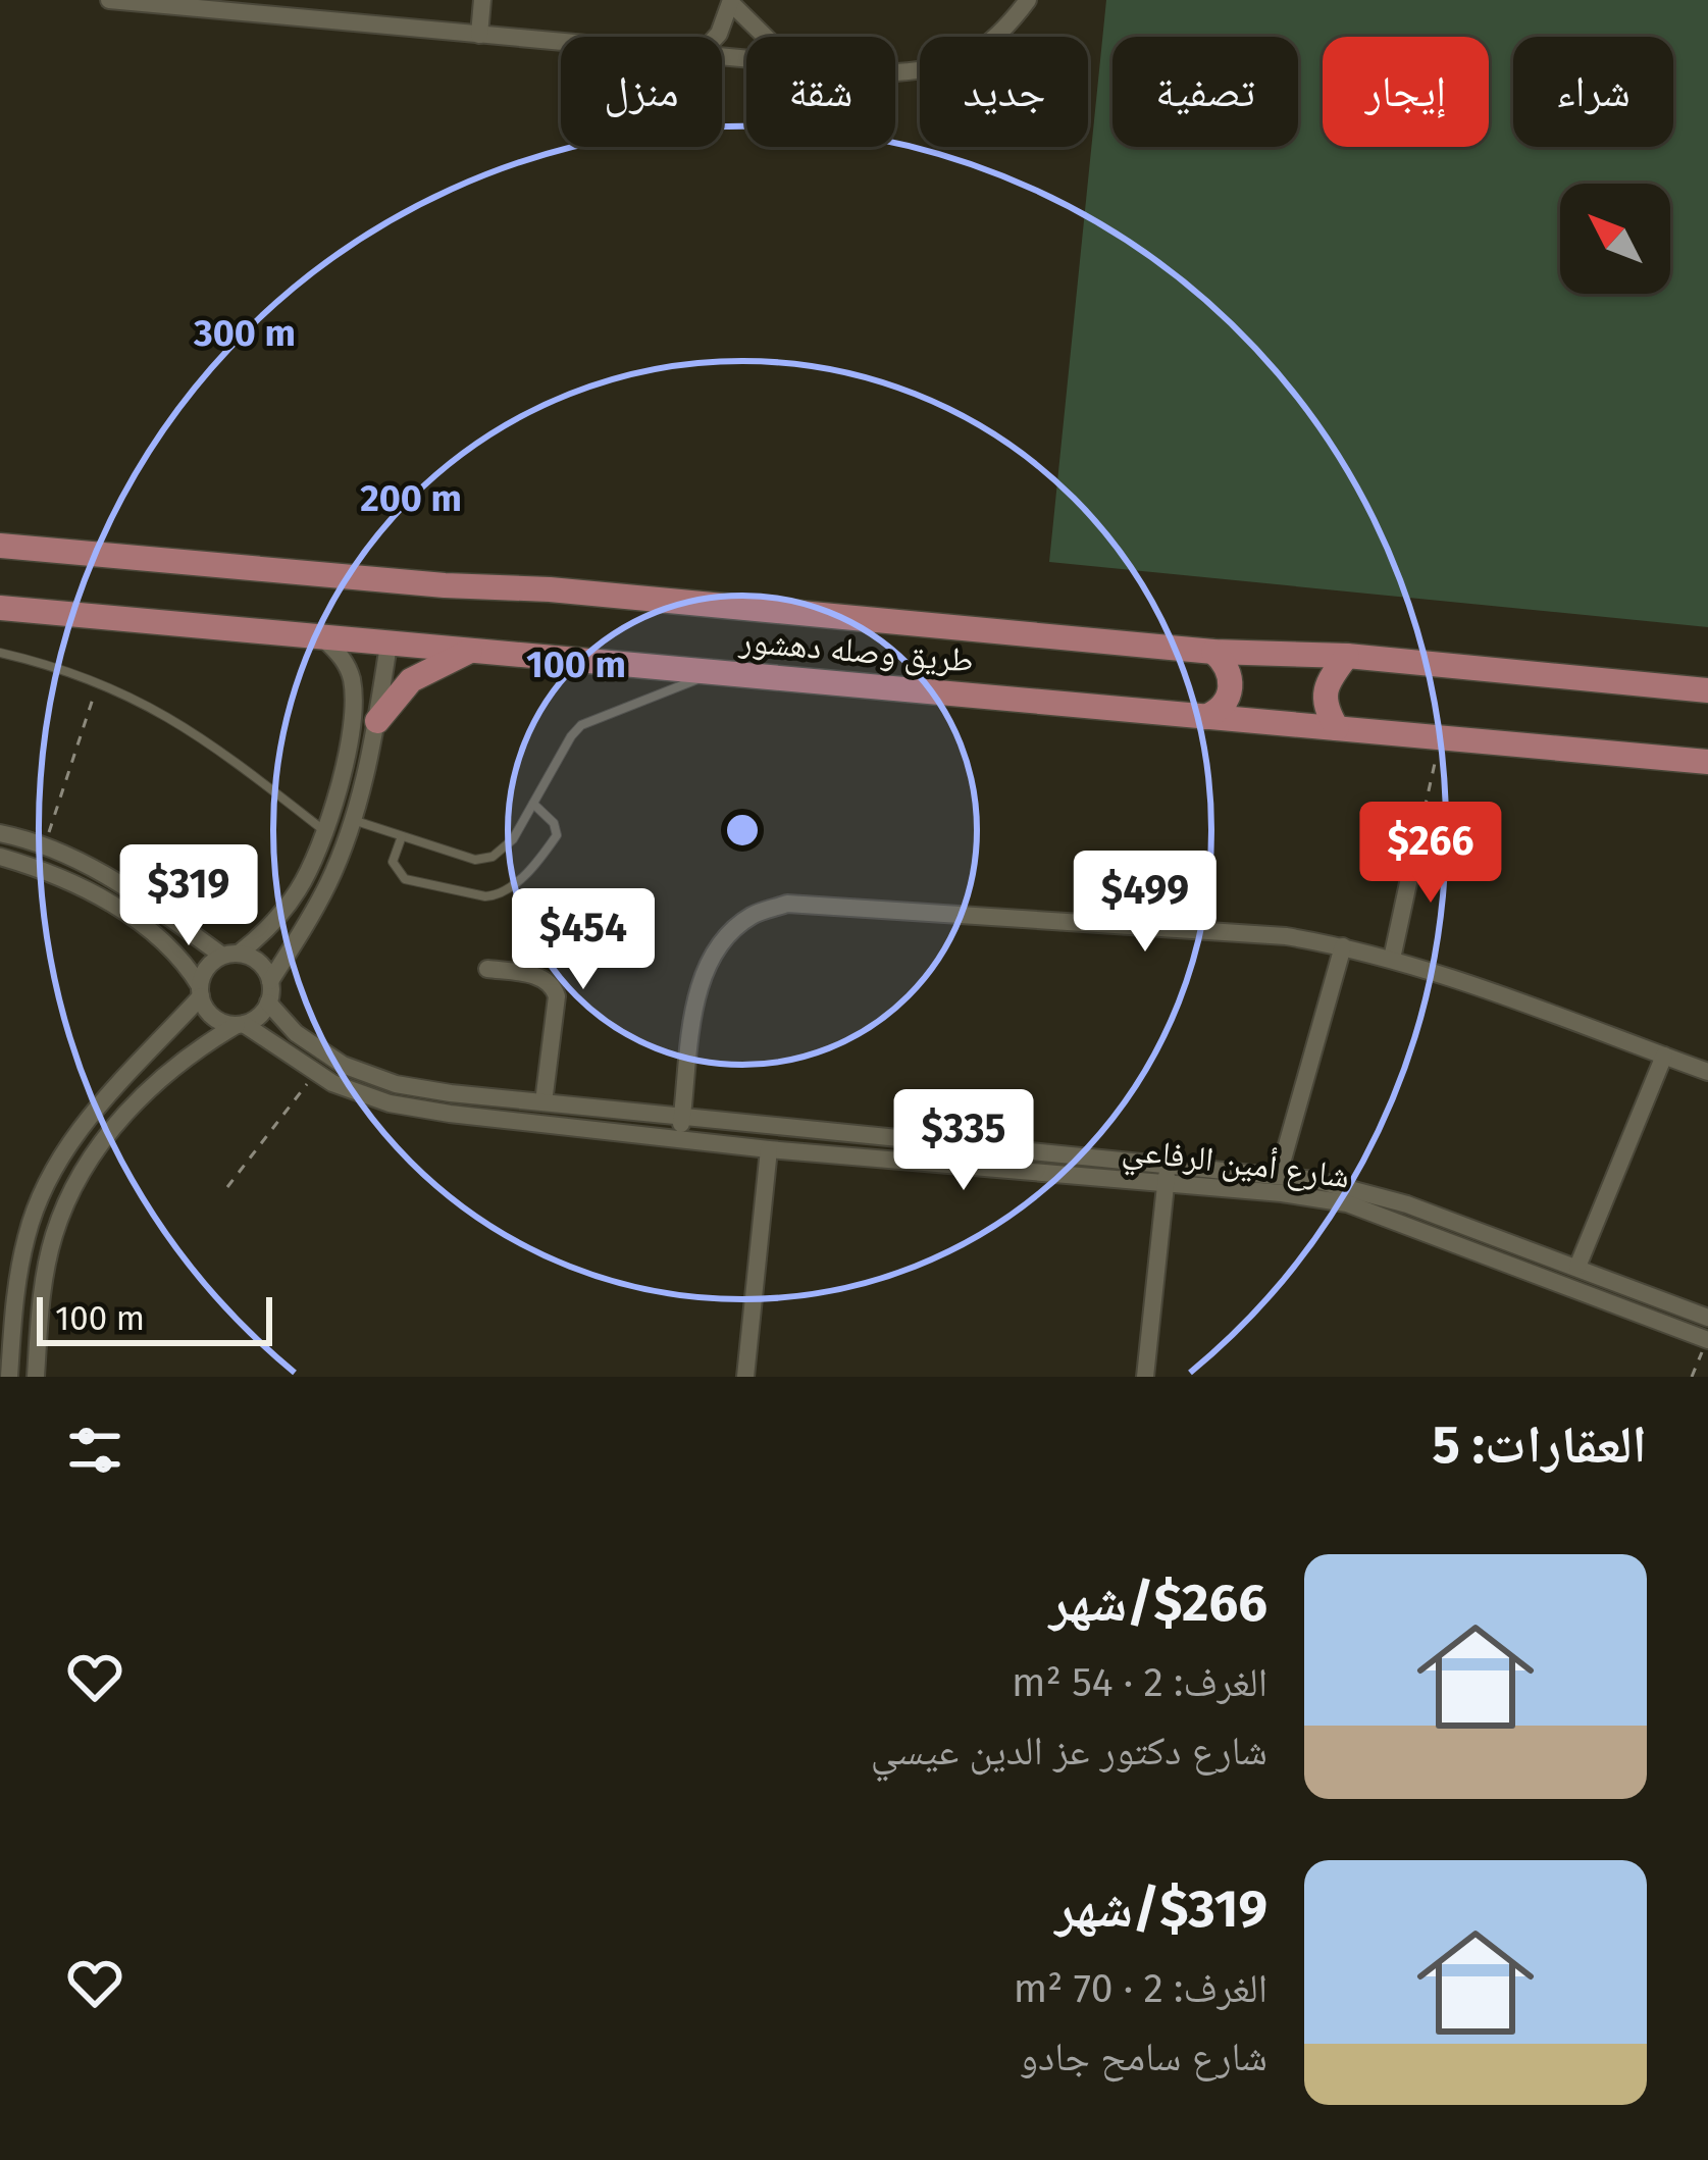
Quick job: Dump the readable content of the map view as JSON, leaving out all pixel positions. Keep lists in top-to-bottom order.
{
  "streets": {
    "main road": ["طريق وصله دهشور"],
    "street": ["شارع أمين الرفاعي"]
  },
  "scale_bar": "100 m",
  "north": "top left",
  "page": {
    "chip": [
      "شراء",
      "إيجار",
      "تصفية",
      "جديد",
      "شقة",
      "منزل"
    ],
    "price": [
      "$266",
      "$319",
      "$499",
      "$454",
      "$335"
    ],
    "scale": "100 m",
    "heading": "العقارات: 5",
    "list": [
      {
        "name": "$266/شهر",
        "note": "الغرف: 2 · 54 m² · شارع دكتور عز الدين عيسي"
      },
      {
        "name": "$319/شهر",
        "note": "الغرف: 2 · 70 m² · شارع سامح جادو"
      }
    ]
  },
  "rings": ["300 m", "200 m", "100 m"]
}
